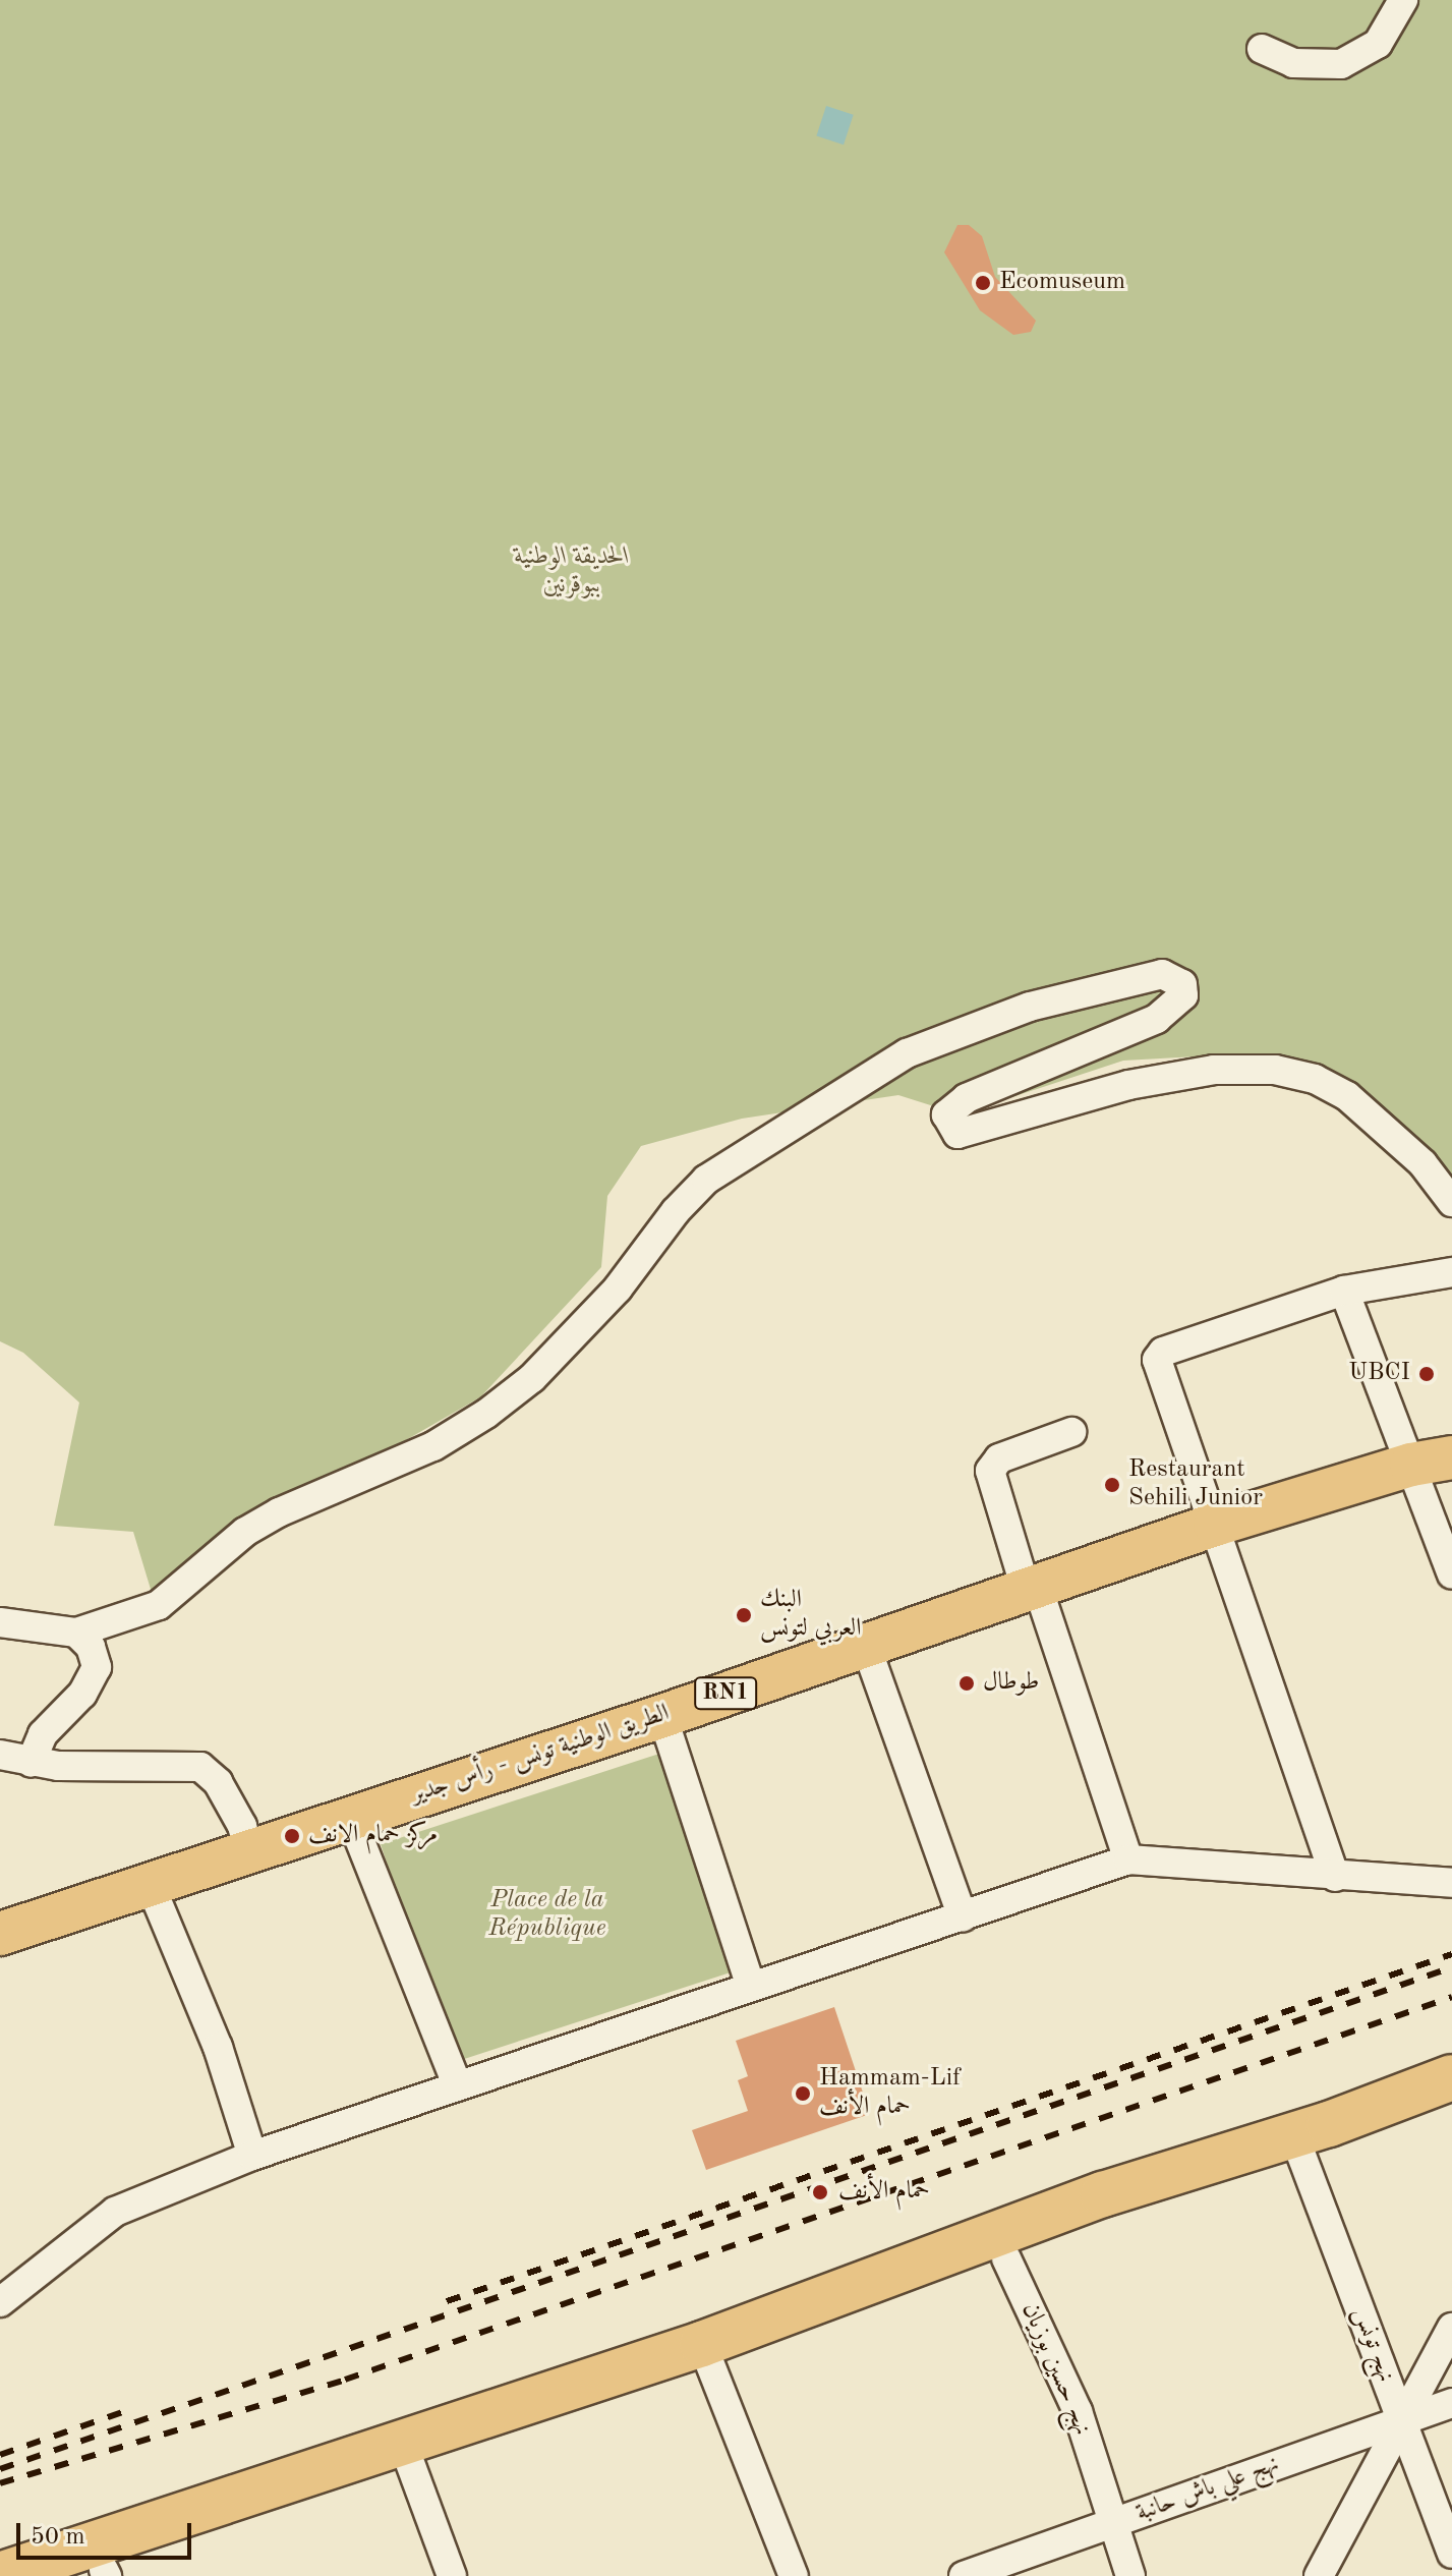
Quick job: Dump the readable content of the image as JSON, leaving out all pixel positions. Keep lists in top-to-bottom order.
{
  "streets": {
    "main road": ["RN1", "الطريق الوطنية تونس - رأس جدير"],
    "street": ["نهج تونس", "نهج حسين بوزيان", "نهج علي باش حانبة"]
  },
  "crossings": [
    ["نهج تونس", "نهج علي باش حانبة"],
    ["نهج حسين بوزيان", "نهج علي باش حانبة"]
  ],
  "parks": ["الحديقة الوطنية ببوقرنين", "Place de la République"],
  "places": [
    "Ecomuseum",
    "UBCI",
    "Restaurant Sehili Junior",
    "البنك العربي لتونس",
    "طوطال",
    "مركز حمام الانف",
    "Hammam-Lif حمام الأنف",
    "حمام الأنف"
  ],
  "scale_bar": "50 m"
}
